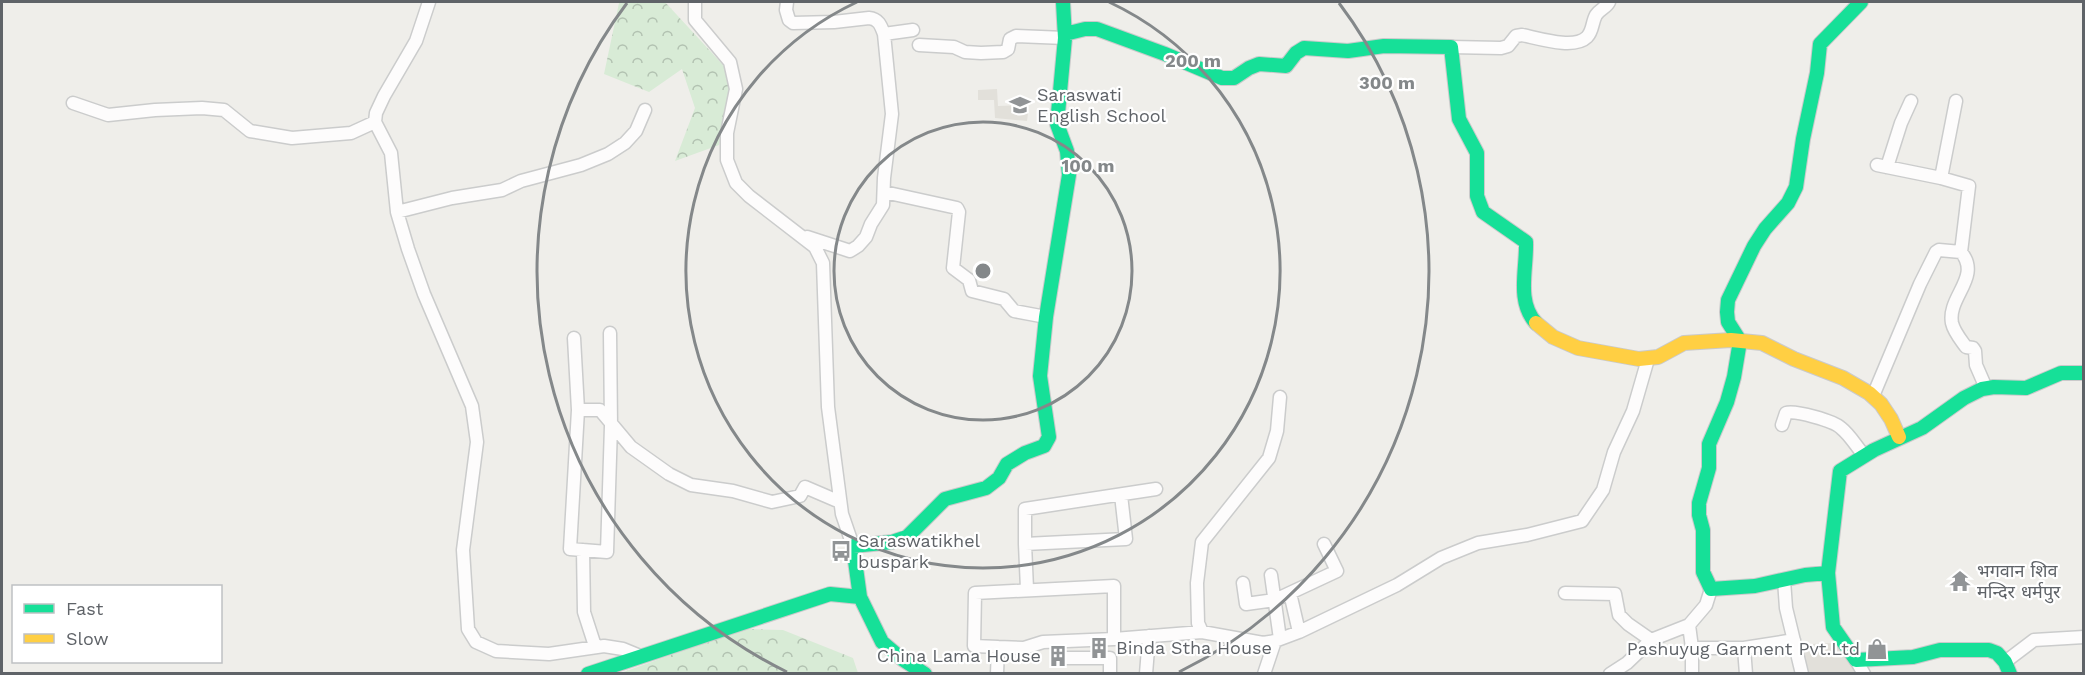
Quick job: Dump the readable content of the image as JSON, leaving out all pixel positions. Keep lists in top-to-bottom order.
{
  "places": {
    "school or university": ["Saraswati English School"],
    "bus stop": ["Saraswatikhel buspark"],
    "temple": ["भगवान शिव मन्दिर धर्मपुर"],
    "building": ["Binda Stha House", "China Lama House"],
    "shop": ["Pashuyug Garment Pvt.Ltd"]
  },
  "legend": ["Fast", "Slow"],
  "rings": ["200 m", "300 m", "100 m"]
}
